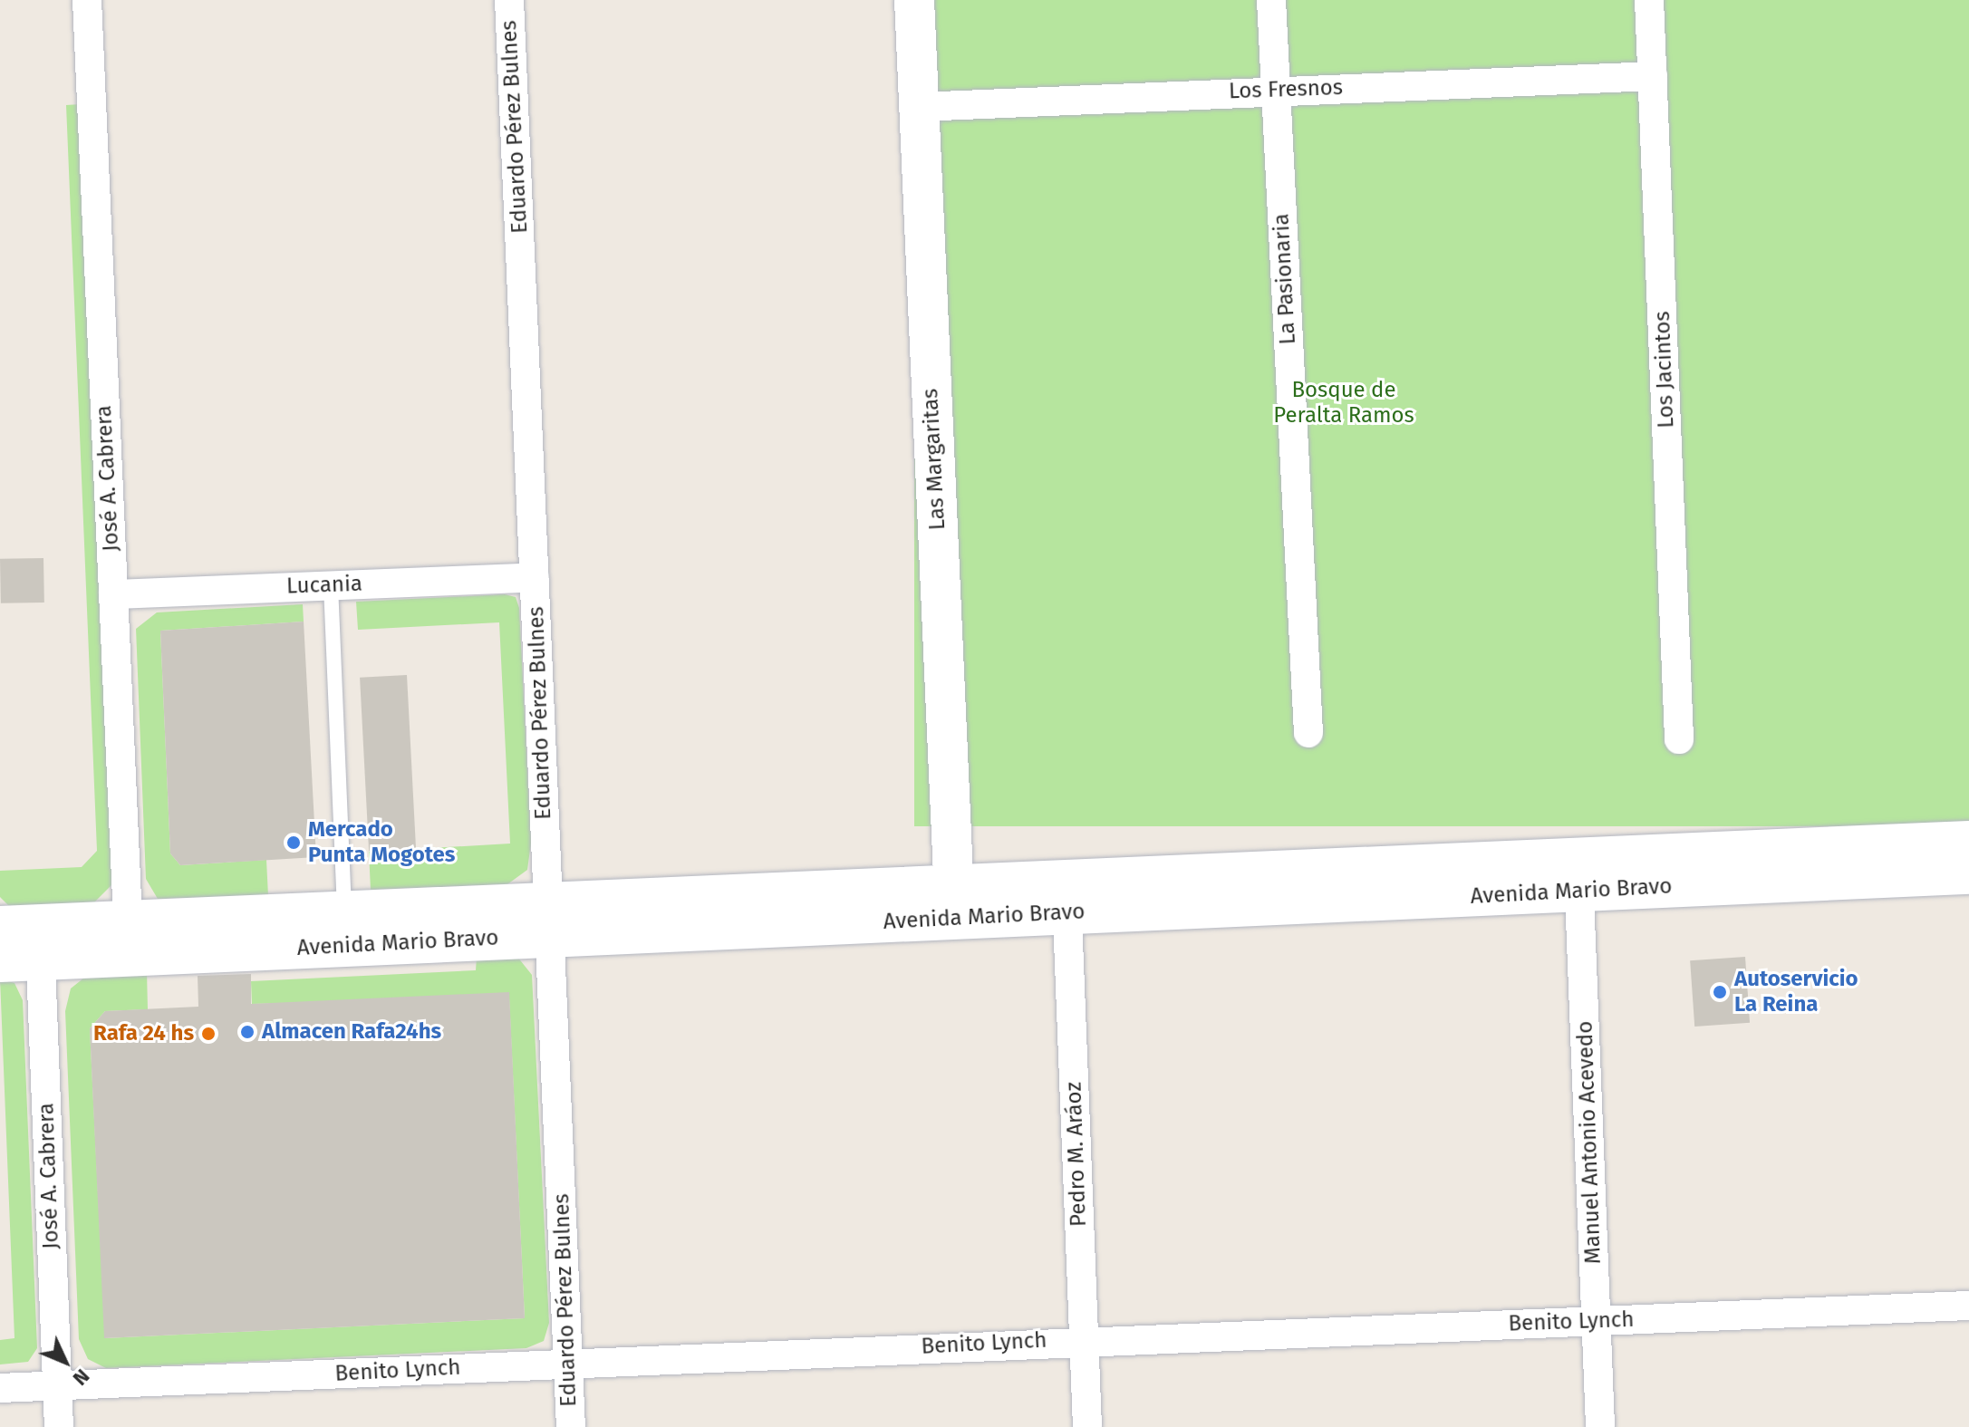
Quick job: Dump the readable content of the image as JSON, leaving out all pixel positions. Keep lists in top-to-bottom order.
{
  "streets": {
    "main road": ["Las Margaritas", "Avenida Mario Bravo"],
    "street": [
      "Los Fresnos",
      "Eduardo Pérez Bulnes",
      "La Pasionaria",
      "Los Jacintos",
      "José A. Cabrera",
      "Lucania",
      "Manuel Antonio Acevedo",
      "Pedro M. Aráoz",
      "Benito Lynch"
    ]
  },
  "crossings": [
    ["Los Fresnos", "La Pasionaria"],
    ["Los Fresnos", "Los Jacintos"],
    ["Los Fresnos", "Las Margaritas"],
    ["Eduardo Pérez Bulnes", "Lucania"],
    ["Eduardo Pérez Bulnes", "Avenida Mario Bravo"],
    ["Eduardo Pérez Bulnes", "Benito Lynch"],
    ["Las Margaritas", "Avenida Mario Bravo"],
    ["José A. Cabrera", "Lucania"],
    ["José A. Cabrera", "Avenida Mario Bravo"],
    ["José A. Cabrera", "Benito Lynch"],
    ["Avenida Mario Bravo", "Manuel Antonio Acevedo"],
    ["Avenida Mario Bravo", "Pedro M. Aráoz"],
    ["Manuel Antonio Acevedo", "Benito Lynch"],
    ["Pedro M. Aráoz", "Benito Lynch"]
  ],
  "parks": ["Bosque de Peralta Ramos"],
  "places": [
    "Mercado Punta Mogotes",
    "Autoservicio La Reina",
    "Almacen Rafa24hs",
    "Rafa 24 hs"
  ],
  "north": "bottom right"
}
